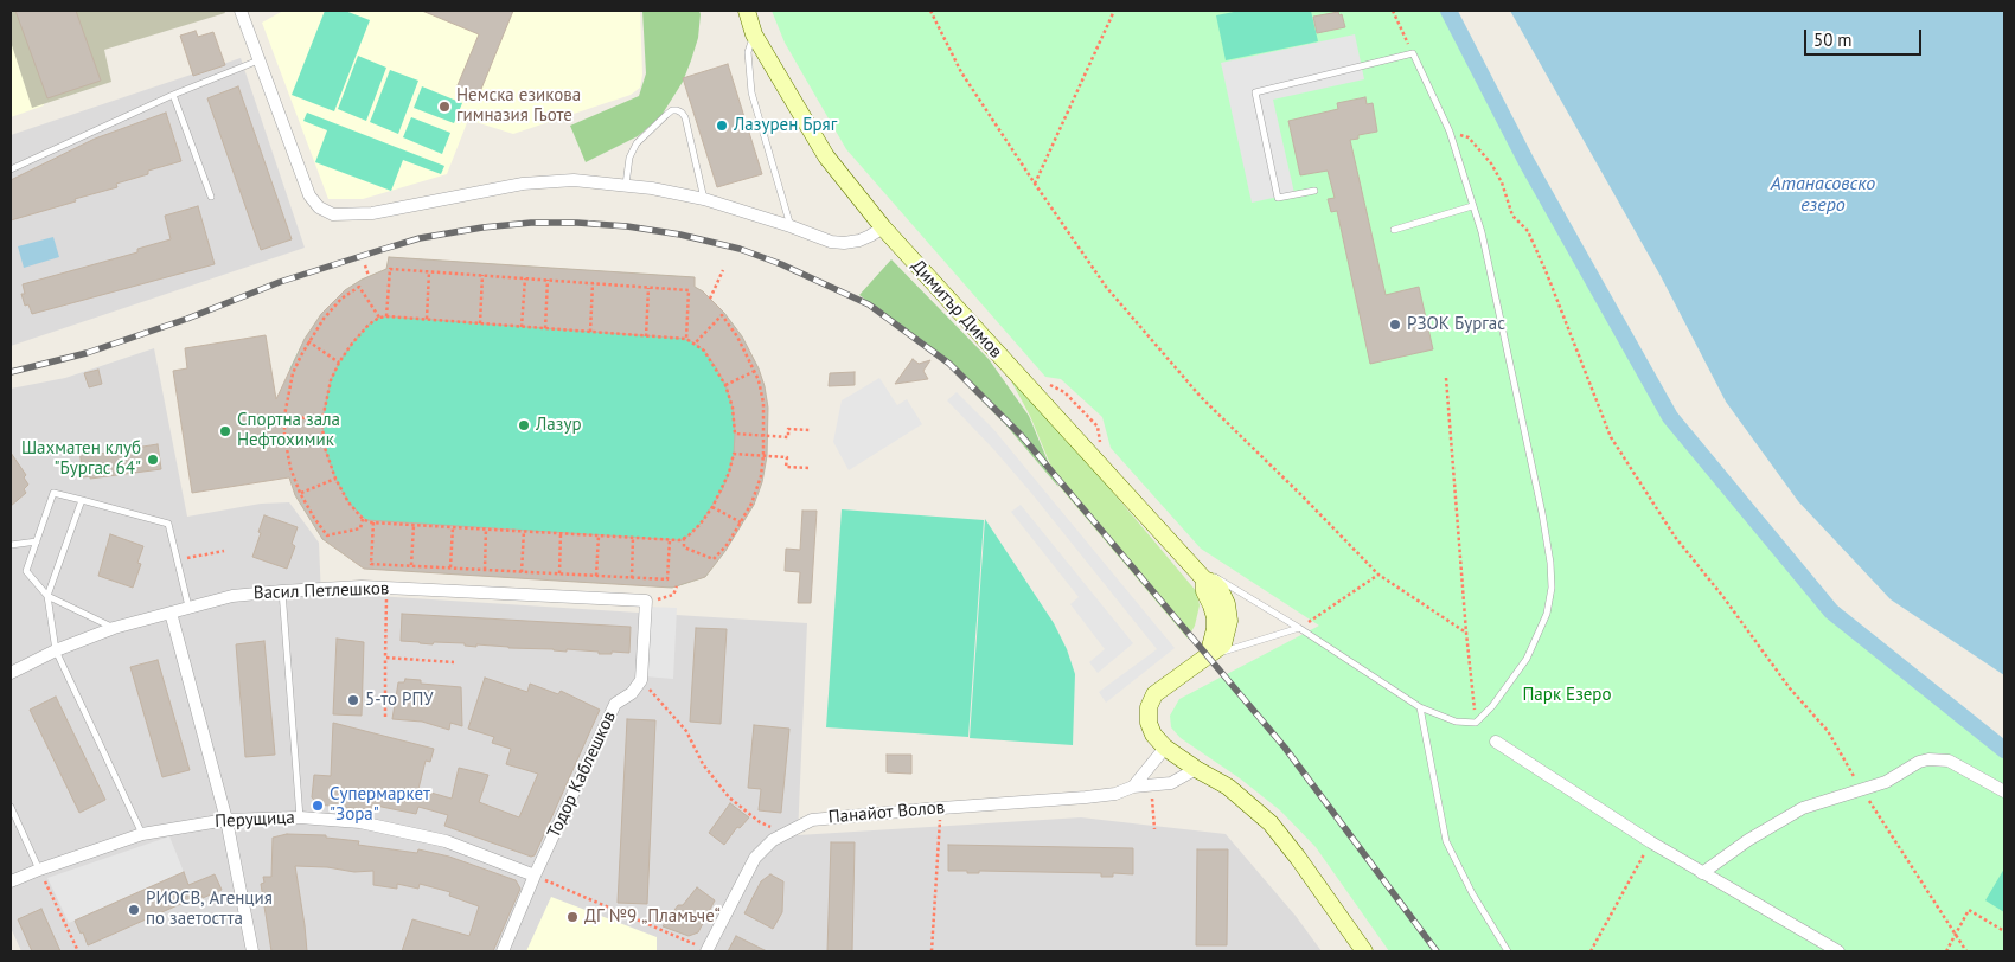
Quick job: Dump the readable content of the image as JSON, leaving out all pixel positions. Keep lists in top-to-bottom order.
{
  "streets": {
    "main road": ["Димитър Димов"],
    "street": [
      "Васил Петлешков",
      "Тодор Каблешков",
      "Панайот Волов",
      "Перущица"
    ]
  },
  "crossings": [
    ["Тодор Каблешков", "Перущица"]
  ],
  "water": ["Атанасовско езеро"],
  "parks": ["Парк Езеро"],
  "places": [
    "Немска езикова гимназия Гьоте",
    "Лазурен Бряг",
    "РЗОК Бургас",
    "Лазур",
    "Спортна зала Нефтохимик",
    "Шахматен клуб \"Бургас 64\"",
    "5-то РПУ",
    "Супермаркет \"Зора\"",
    "РИОСВ, Агенция по заетостта",
    "ДГ №9 „Пламъче“"
  ],
  "scale_bar": "50 m"
}
